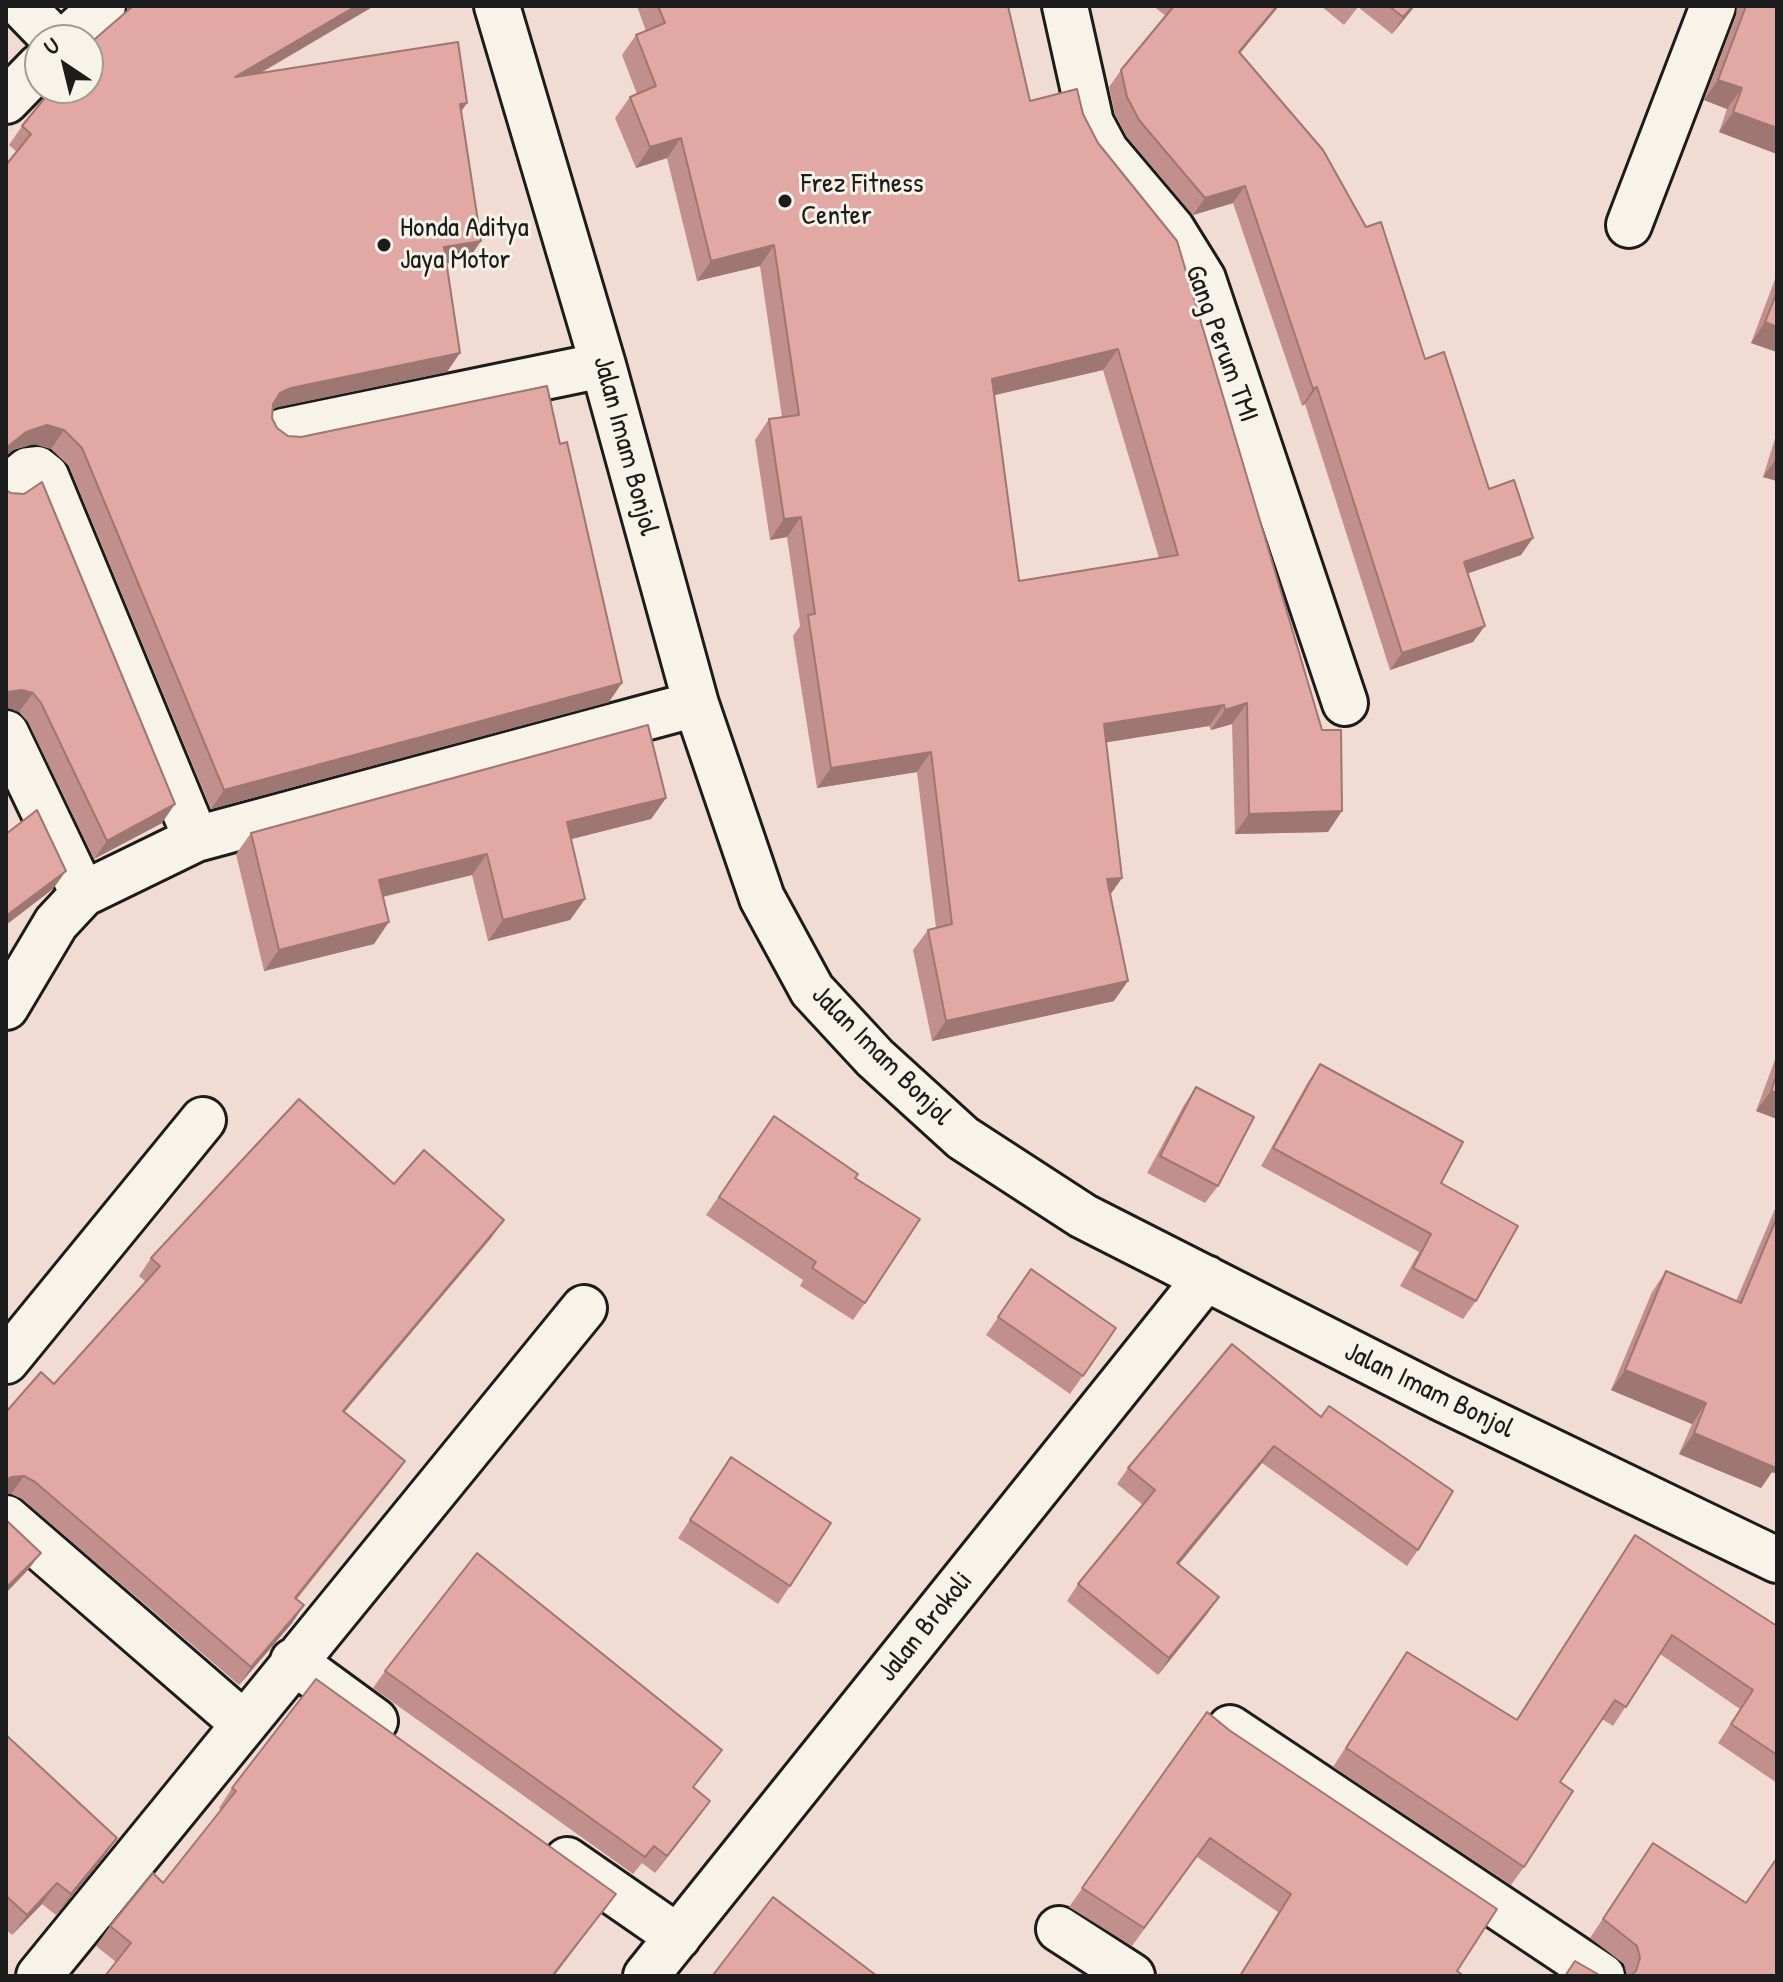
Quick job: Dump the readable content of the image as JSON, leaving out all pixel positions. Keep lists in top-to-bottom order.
{
  "streets": {
    "street": ["Gang Perum TMI", "Jalan Imam Bonjol", "Jalan Brokoli"]
  },
  "crossings": [
    ["Jalan Imam Bonjol", "Jalan Brokoli"]
  ],
  "places": ["Frez Fitness Center", "Honda Aditya Jaya Motor"],
  "north": "top left"
}
